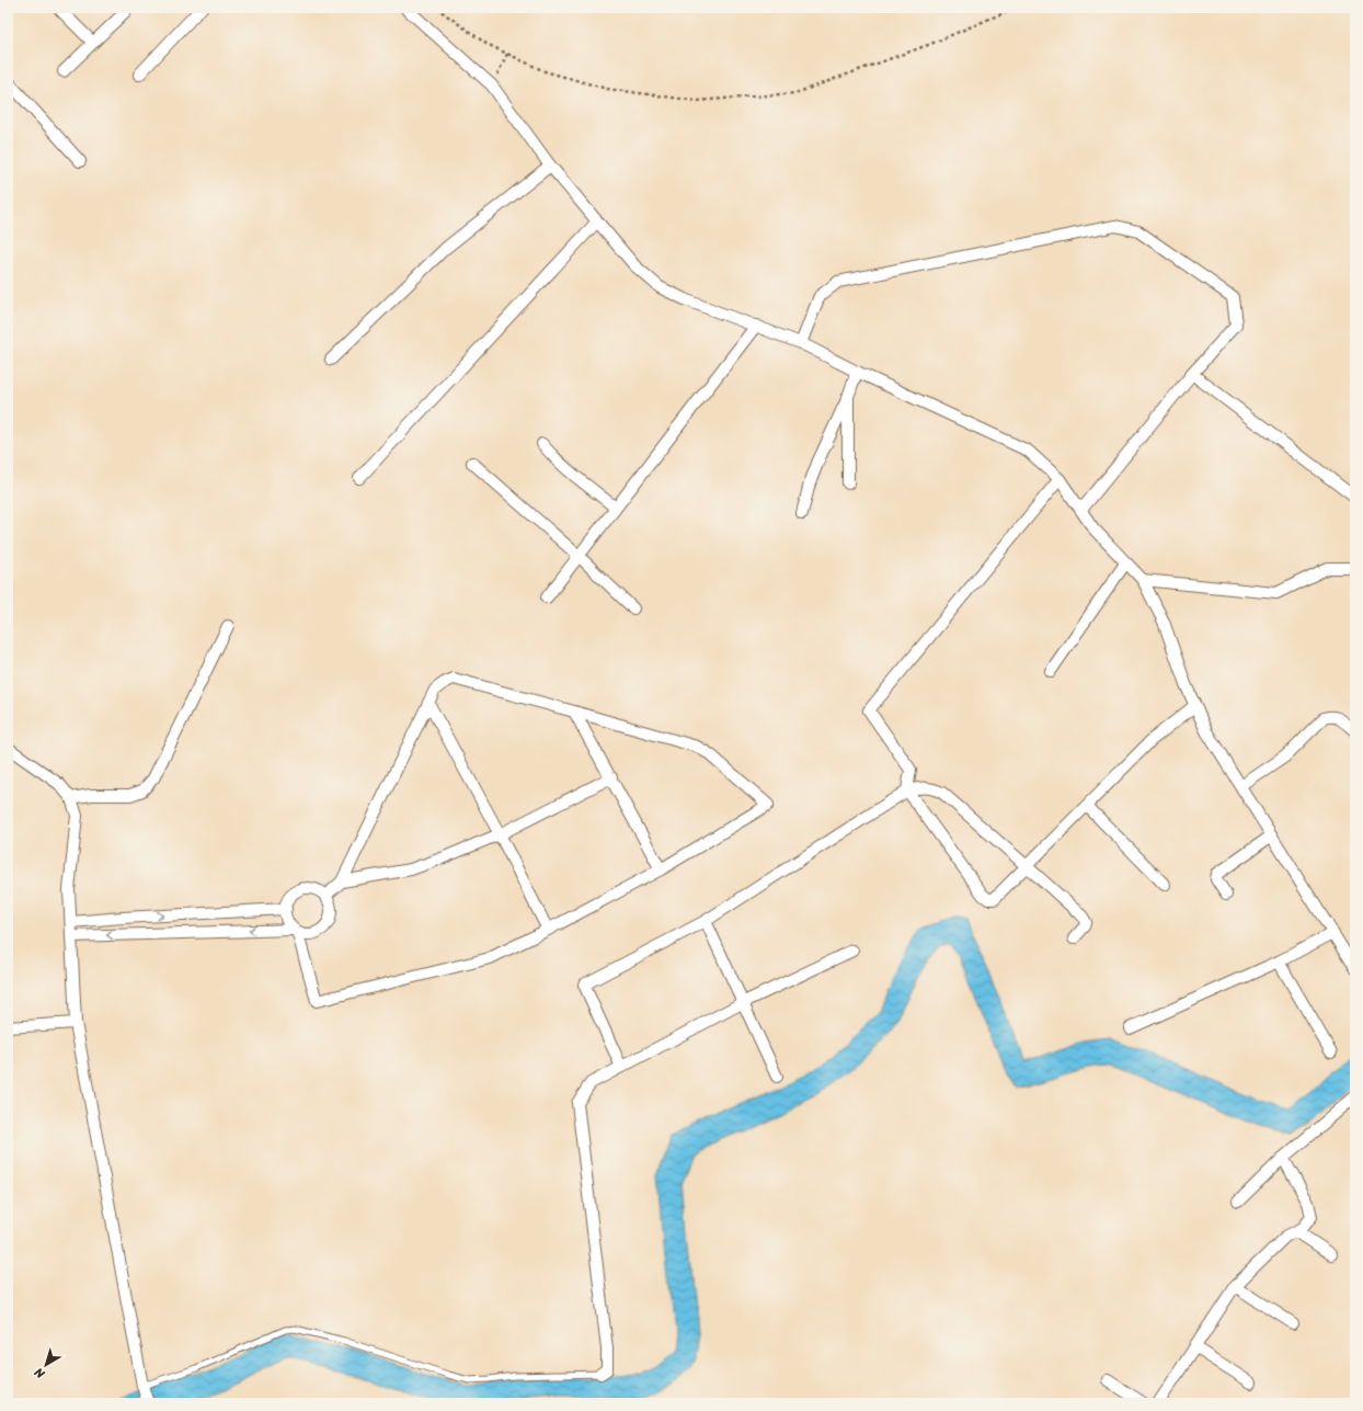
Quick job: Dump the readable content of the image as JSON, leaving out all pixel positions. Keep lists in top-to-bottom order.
{
  "north": "bottom left"
}
